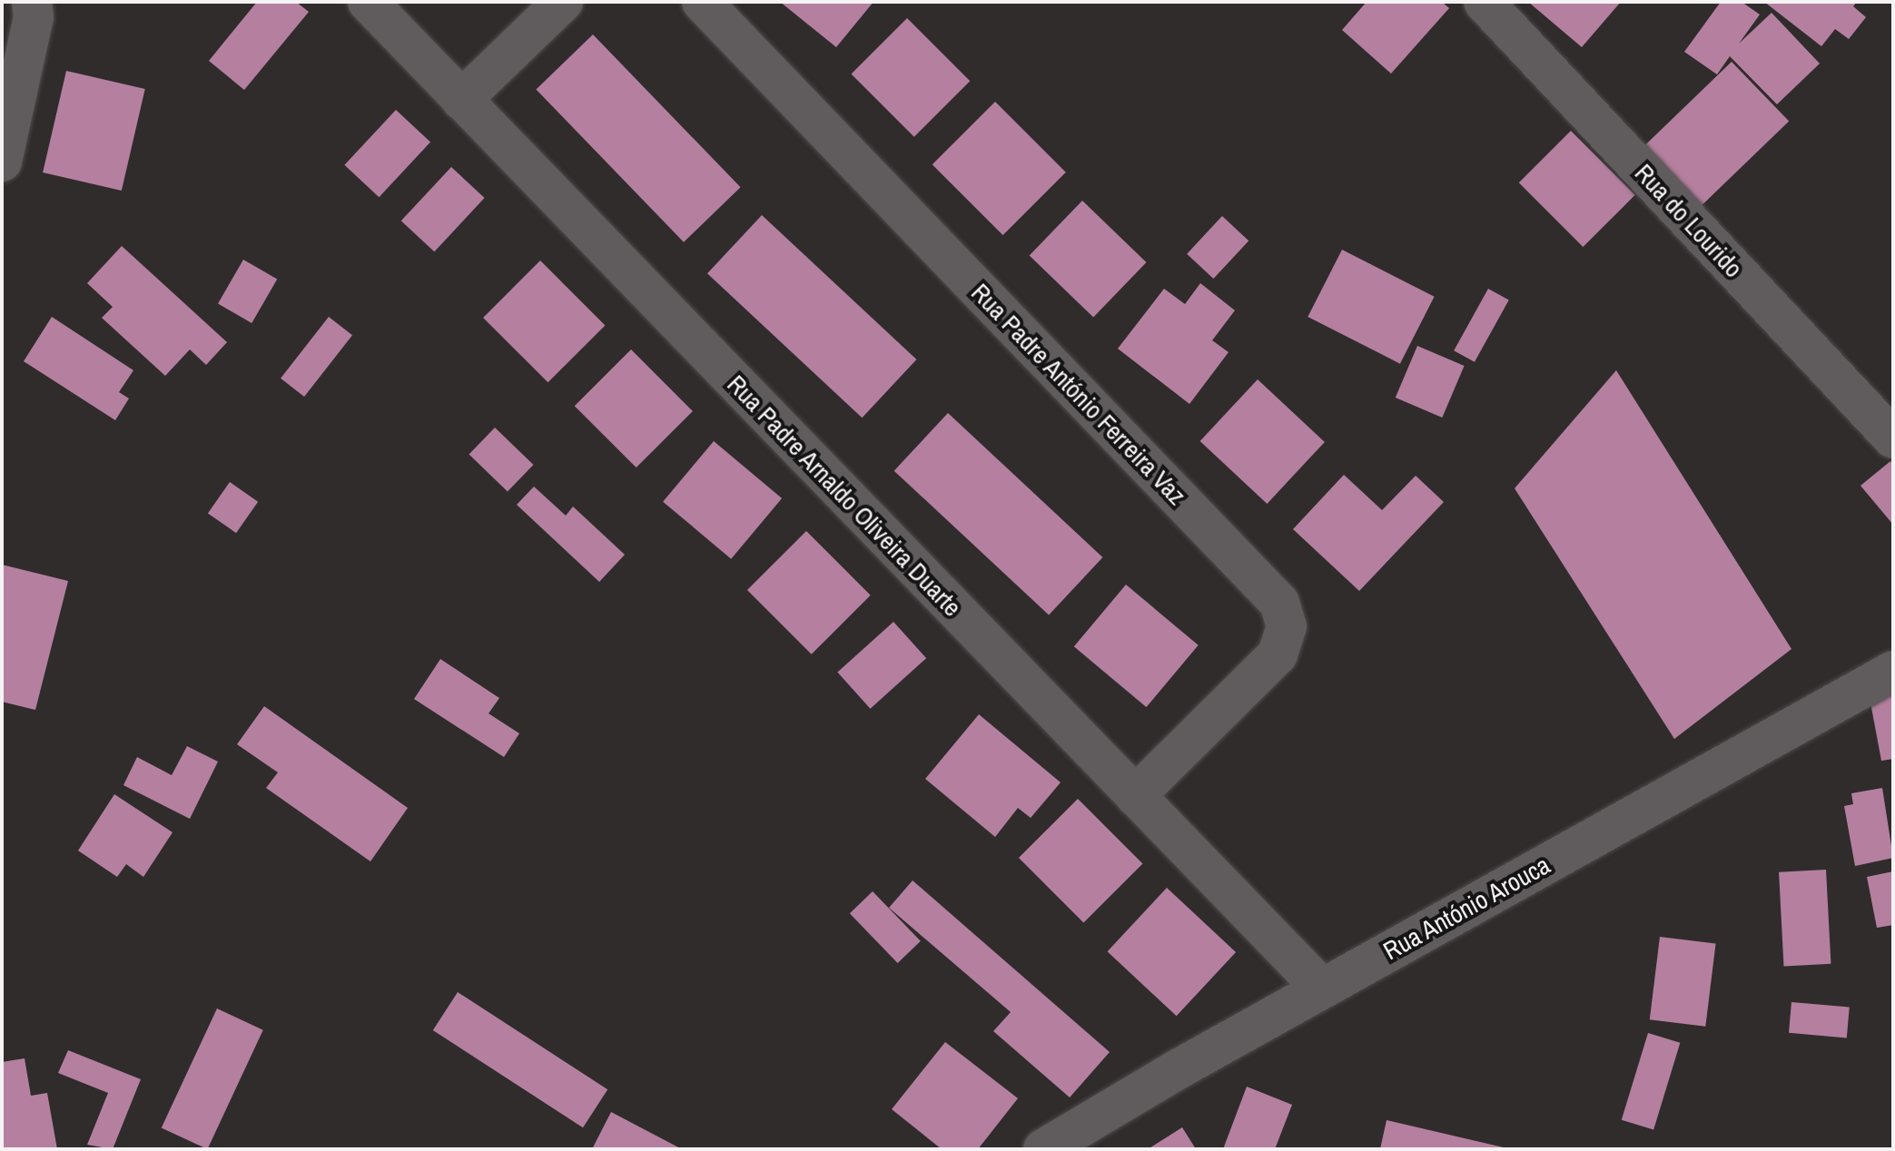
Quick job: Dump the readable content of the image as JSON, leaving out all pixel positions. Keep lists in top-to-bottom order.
{
  "streets": {
    "street": [
      "Rua do Lourido",
      "Rua Padre António Ferreira Vaz",
      "Rua Padre Arnaldo Oliveira Duarte",
      "Rua António Arouca"
    ]
  },
  "crossings": [
    ["Rua Padre António Ferreira Vaz", "Rua Padre Arnaldo Oliveira Duarte"],
    ["Rua Padre Arnaldo Oliveira Duarte", "Rua António Arouca"]
  ]
}
